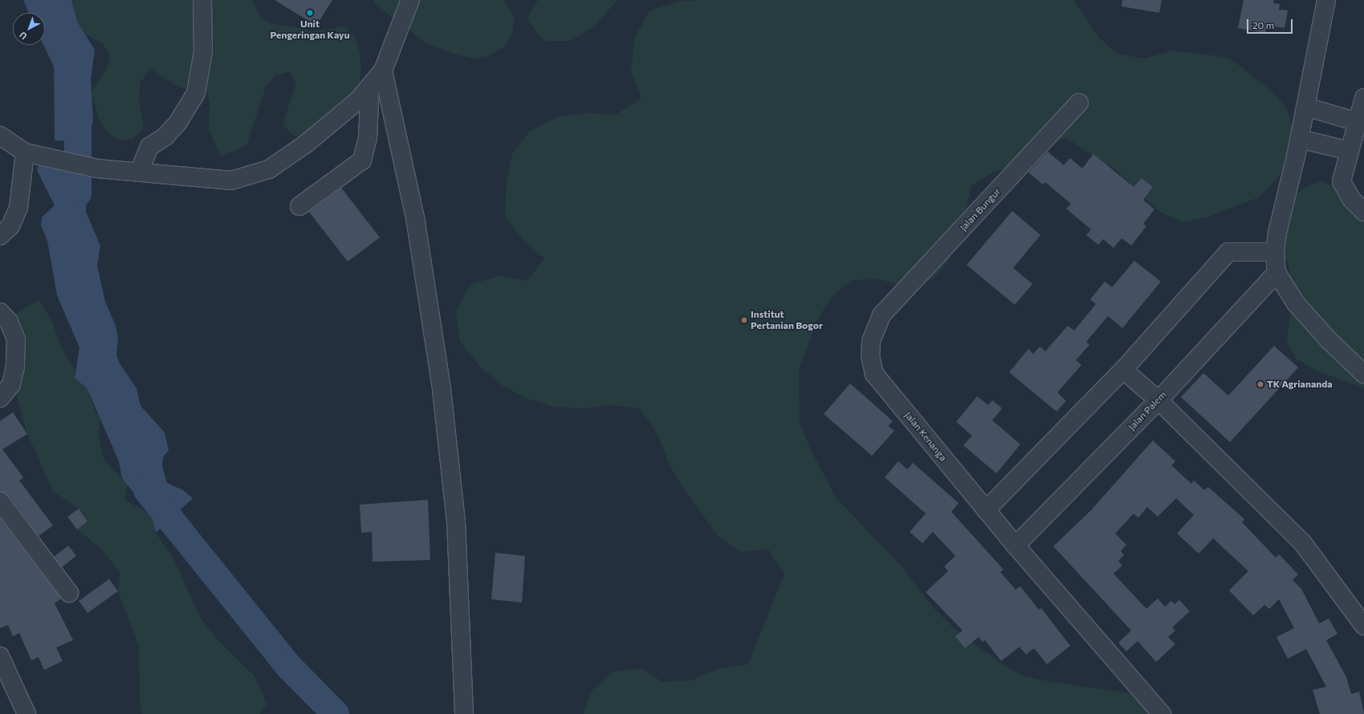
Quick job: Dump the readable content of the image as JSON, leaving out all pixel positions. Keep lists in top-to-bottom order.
{
  "streets": {
    "street": ["Jalan Bungur", "Jalan Palem", "Jalan Kenanga"]
  },
  "crossings": [
    ["Jalan Bungur", "Jalan Kenanga"],
    ["Jalan Palem", "Jalan Kenanga"]
  ],
  "places": ["Unit Pengeringan Kayu", "Institut Pertanian Bogor", "TK Agriananda"],
  "scale_bar": "20 m",
  "north": "bottom left"
}
